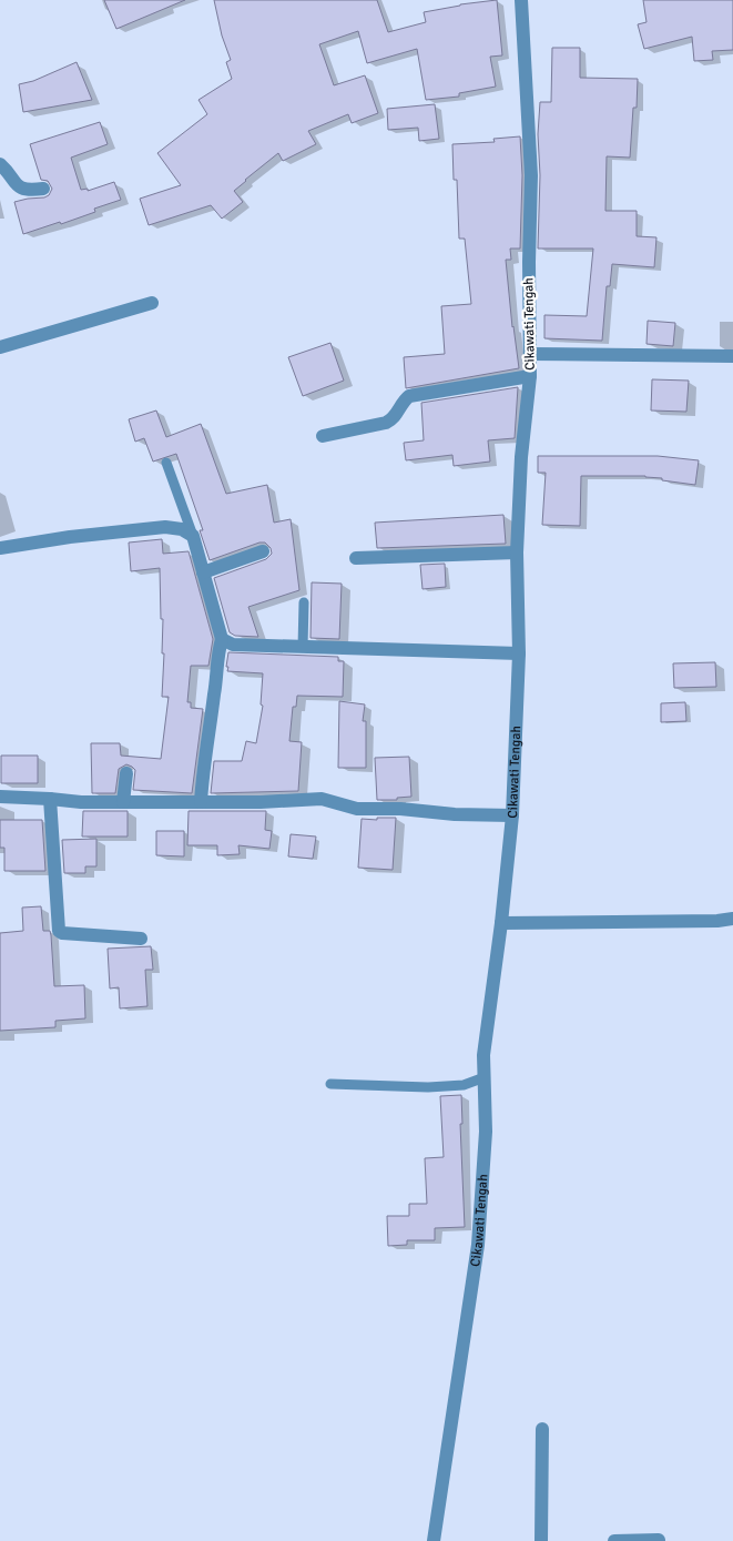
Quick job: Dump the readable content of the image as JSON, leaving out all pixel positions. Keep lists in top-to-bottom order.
{
  "streets": {
    "street": ["Cikawati Tengah"]
  }
}
